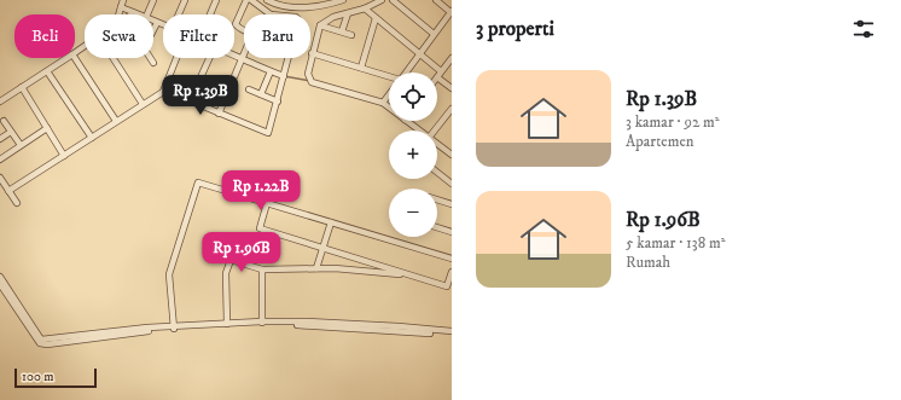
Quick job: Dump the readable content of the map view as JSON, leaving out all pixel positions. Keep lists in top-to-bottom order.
{
  "scale_bar": "100 m",
  "page": {
    "heading": "3 properti",
    "chip": [
      "Beli",
      "Sewa",
      "Filter",
      "Baru"
    ],
    "list": [
      {
        "name": "Rp 1.39B",
        "note": "3 kamar · 92 m² · Apartemen"
      },
      {
        "name": "Rp 1.96B",
        "note": "5 kamar · 138 m² · Rumah"
      }
    ],
    "map_buttons": ["+", "−"],
    "price": ["Rp 1.39B", "Rp 1.22B", "Rp 1.96B"],
    "scale": "100 m"
  }
}
